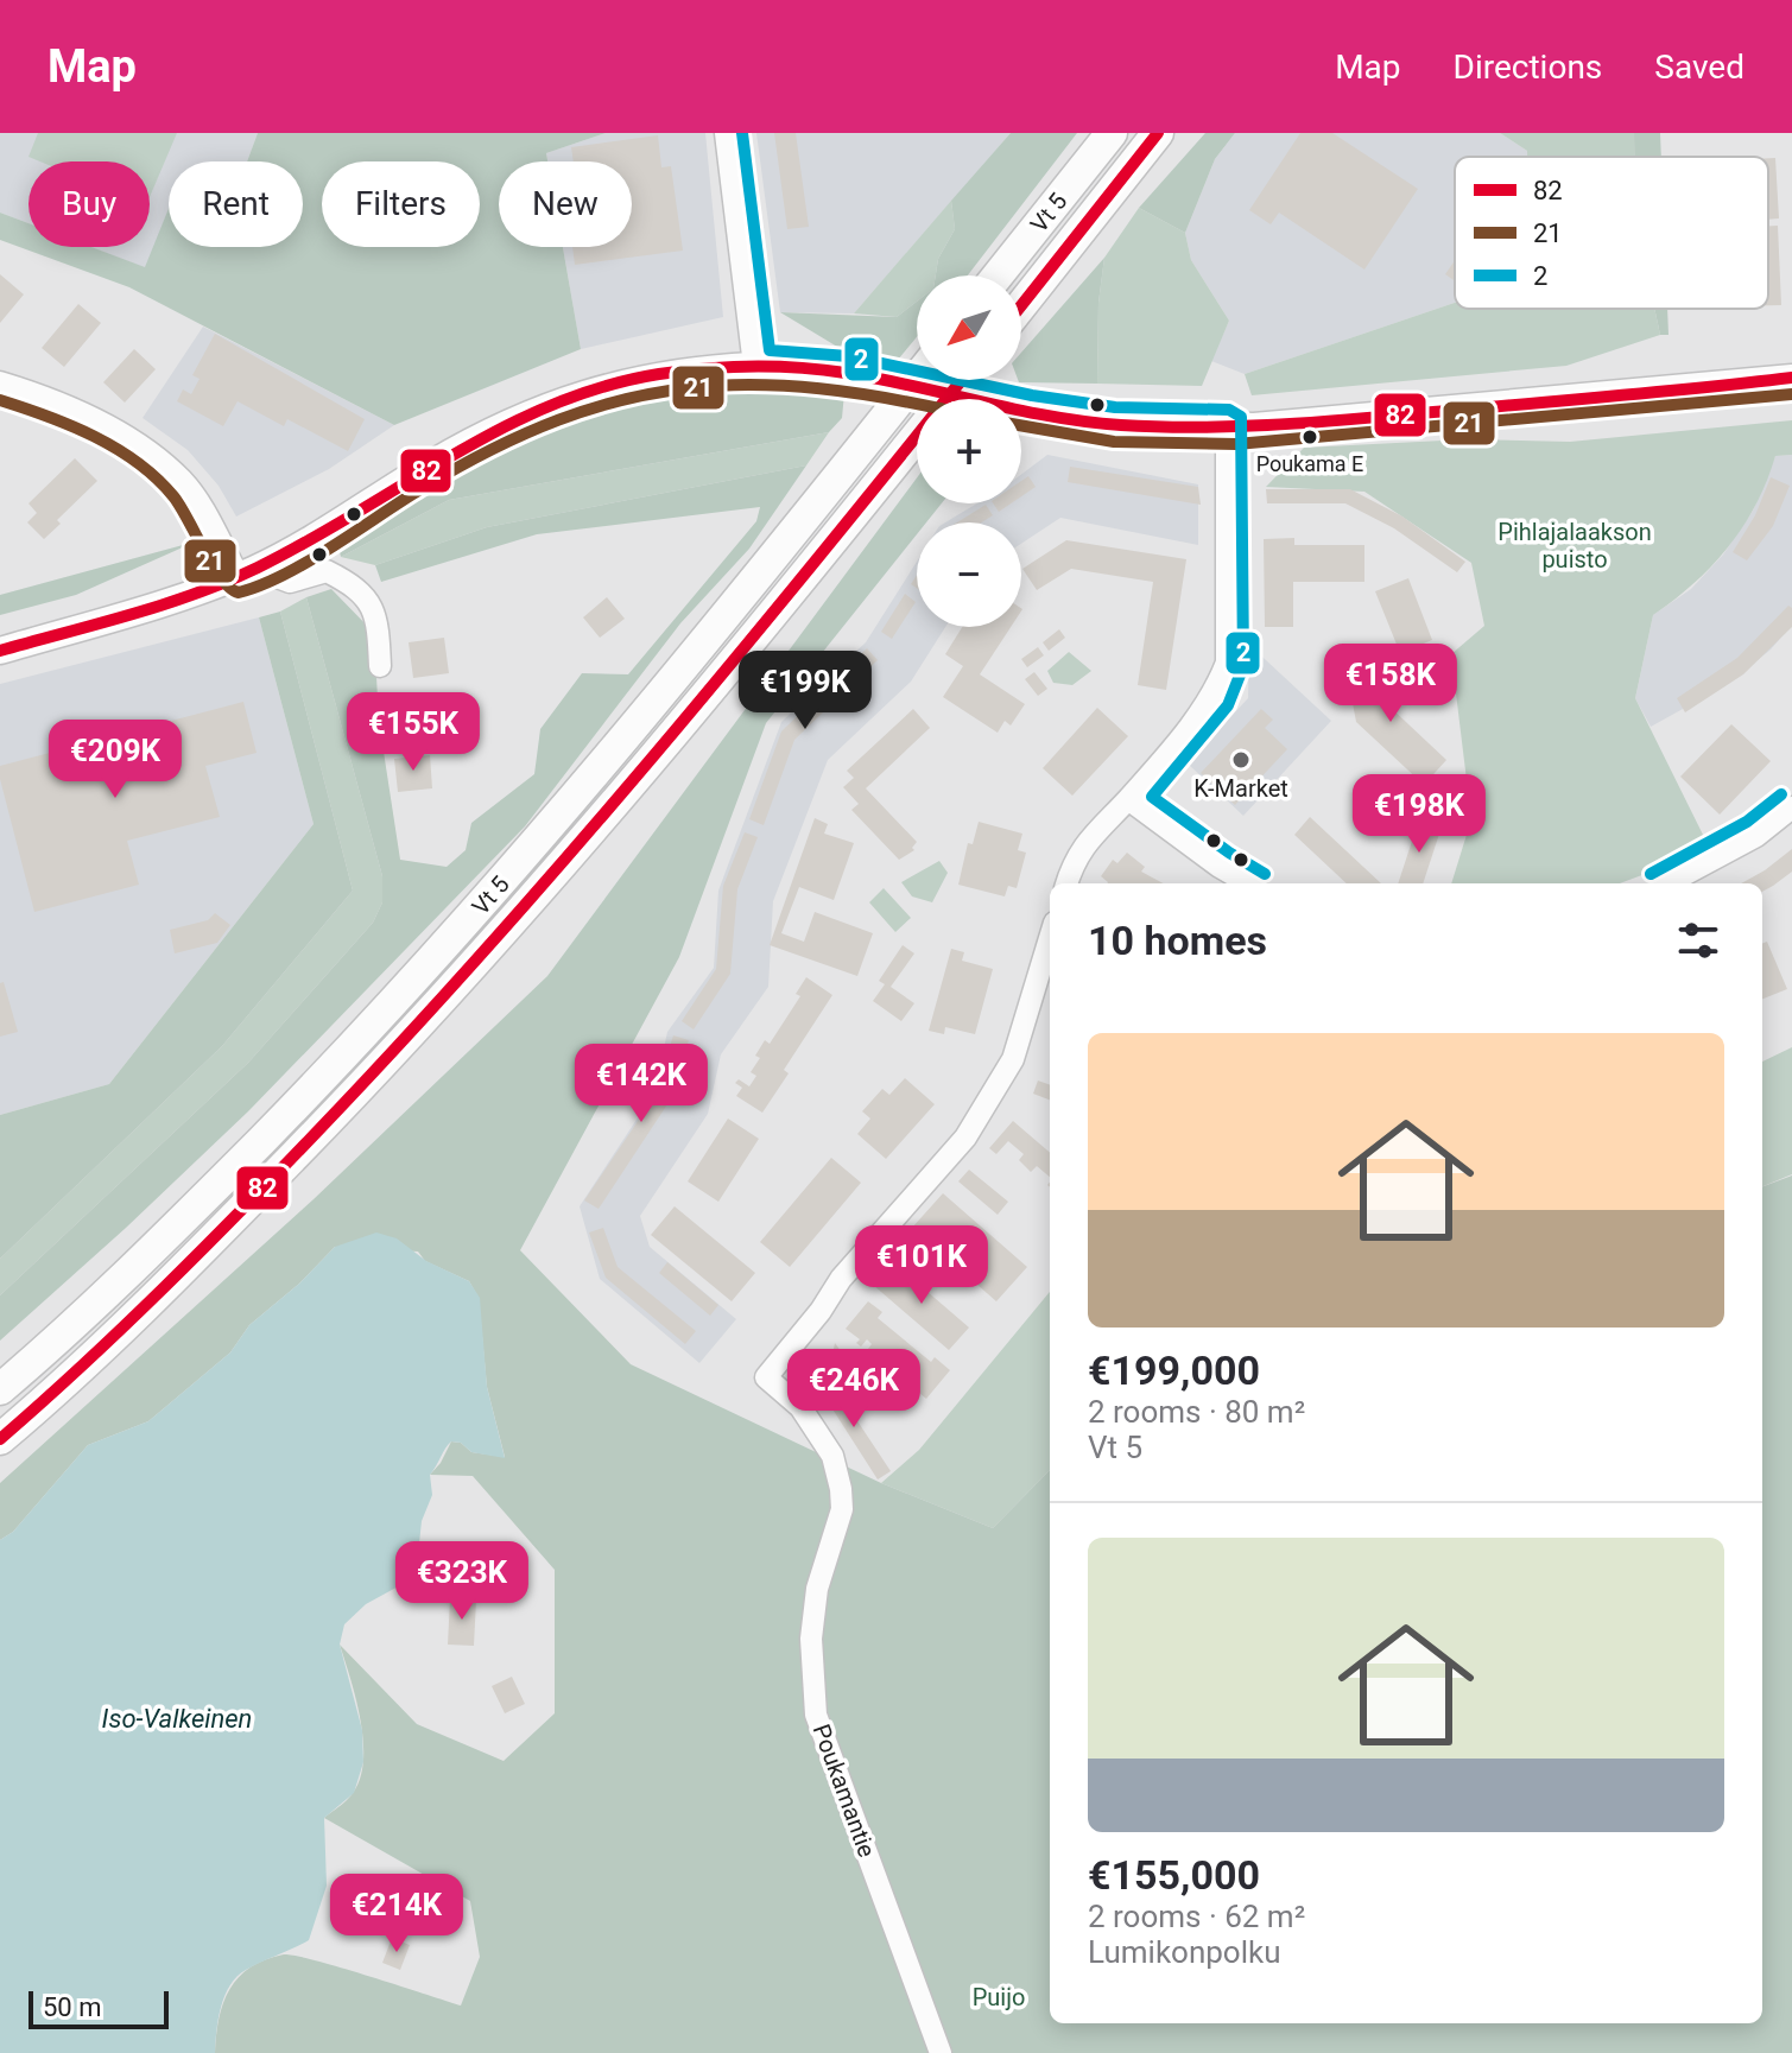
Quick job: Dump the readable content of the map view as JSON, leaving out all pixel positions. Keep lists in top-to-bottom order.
{
  "streets": {
    "highway": ["Vt 5"],
    "street": ["Poukamantie"]
  },
  "water": ["Iso-Valkeinen"],
  "parks": ["Pihlajalaakson puisto", "Puijo"],
  "places": ["Poukama E", "K-Market"],
  "lines": ["transit line 82", "transit line 2", "transit line 21"],
  "legend": ["82", "21", "2"],
  "scale_bar": "50 m",
  "north": "bottom left",
  "page": {
    "header": "Map",
    "nav": ["Map", "Directions", "Saved"],
    "chip": [
      "Buy",
      "Rent",
      "Filters",
      "New"
    ],
    "map_buttons": ["+", "−"],
    "price": [
      "€158K",
      "€199K",
      "€155K",
      "€209K",
      "€198K",
      "€142K",
      "€101K",
      "€246K",
      "€323K",
      "€214K"
    ],
    "heading": "10 homes",
    "list": [
      {
        "name": "€199,000",
        "note": "2 rooms · 80 m² · Vt 5"
      },
      {
        "name": "€155,000",
        "note": "2 rooms · 62 m² · Lumikonpolku"
      }
    ],
    "scale": "50 m"
  }
}
